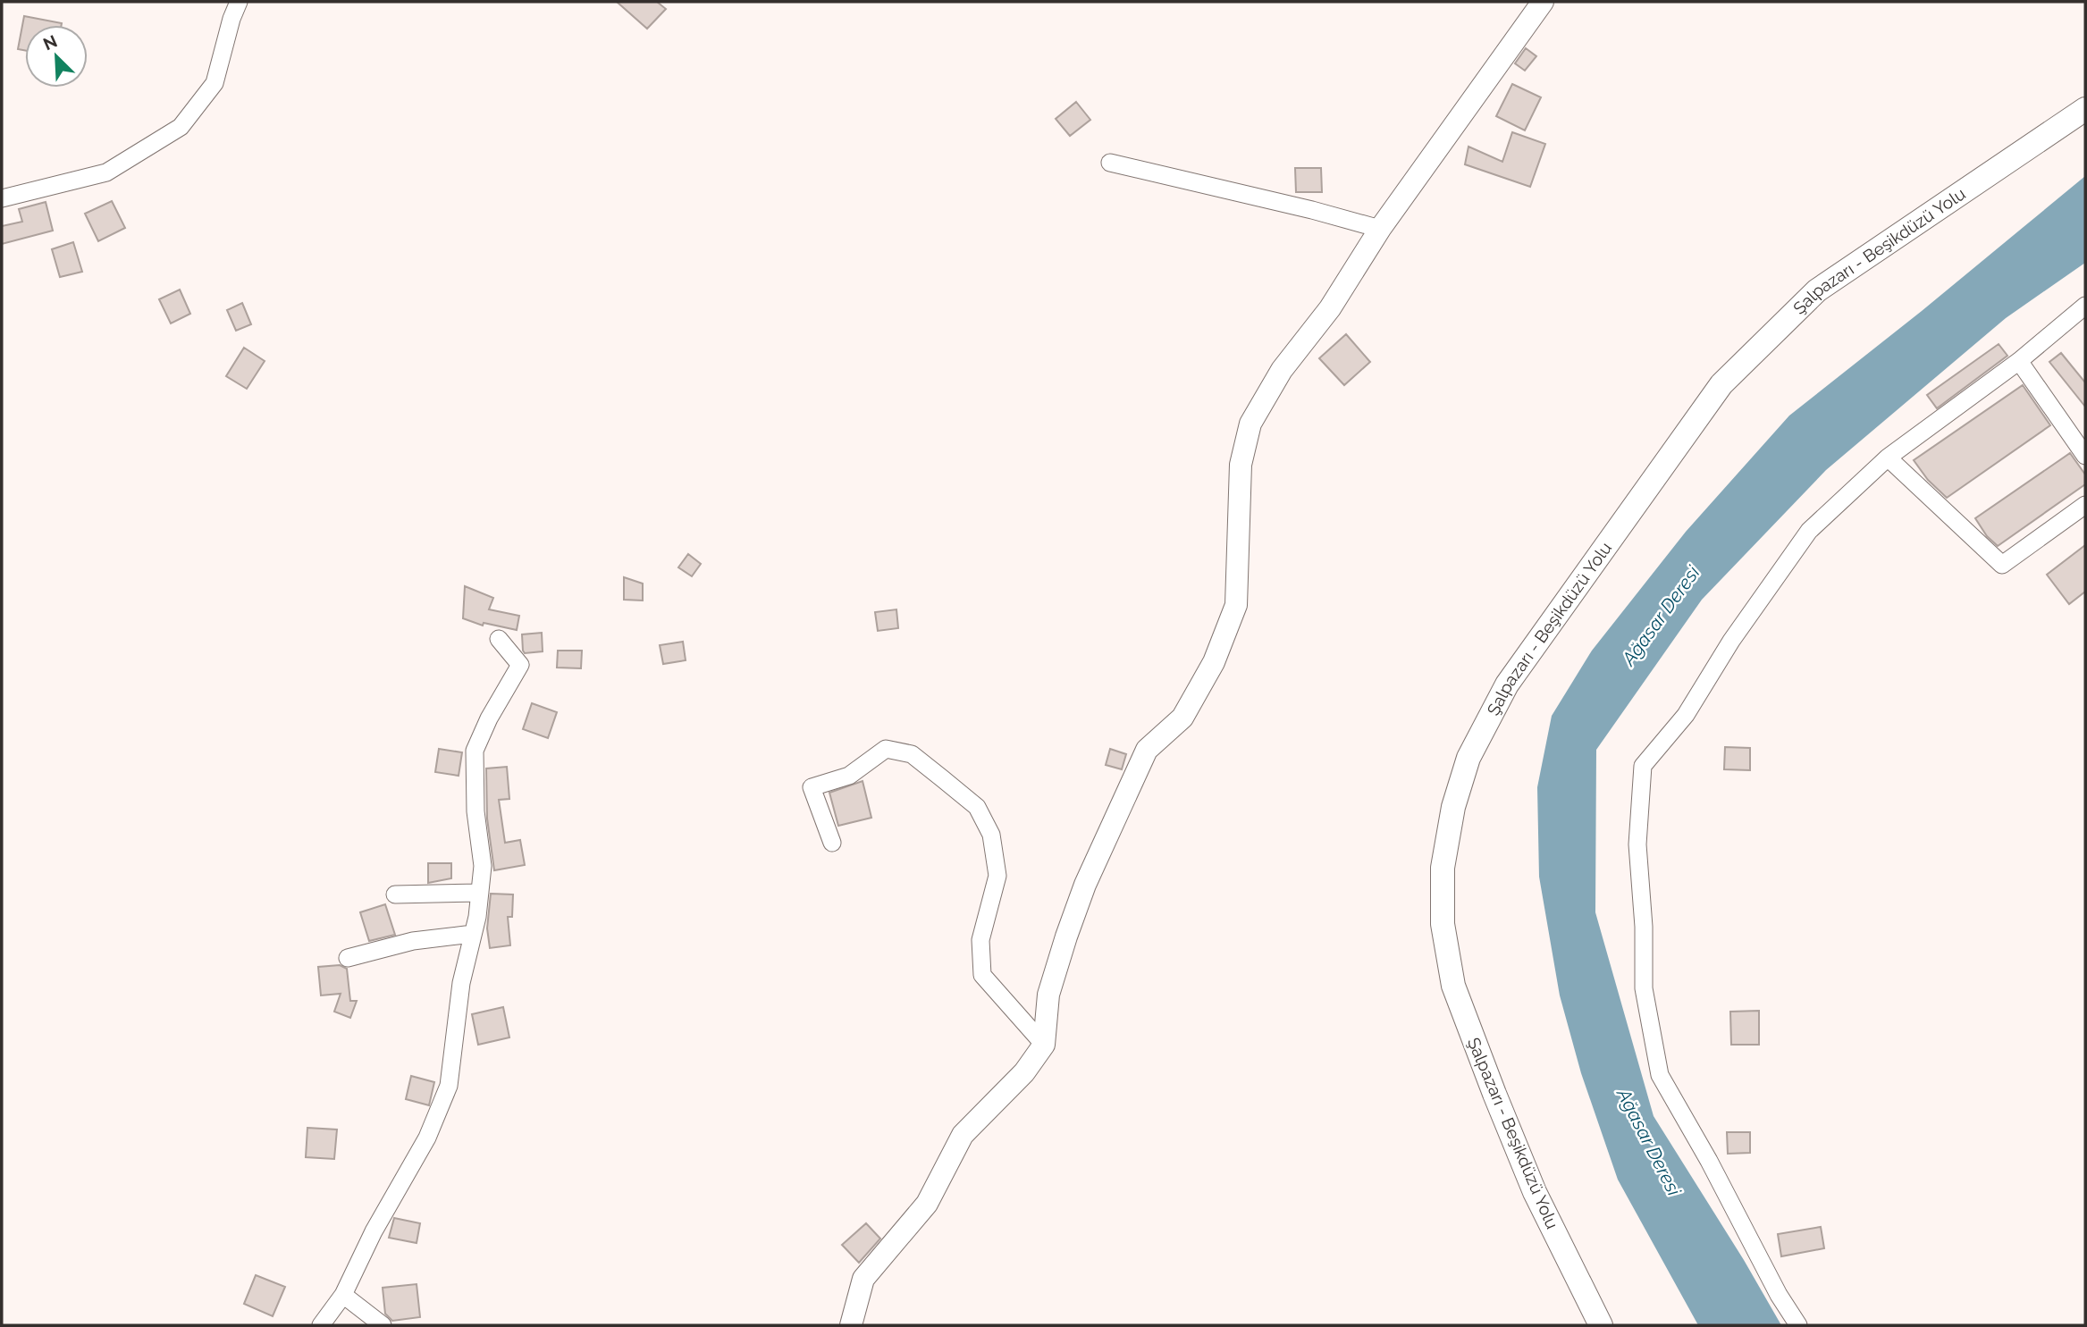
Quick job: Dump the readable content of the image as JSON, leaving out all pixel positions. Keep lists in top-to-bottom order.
{
  "streets": {
    "main road": ["Şalpazarı - Beşikdüzü Yolu"]
  },
  "water": ["Ağasar Deresi"],
  "north": "top left"
}
